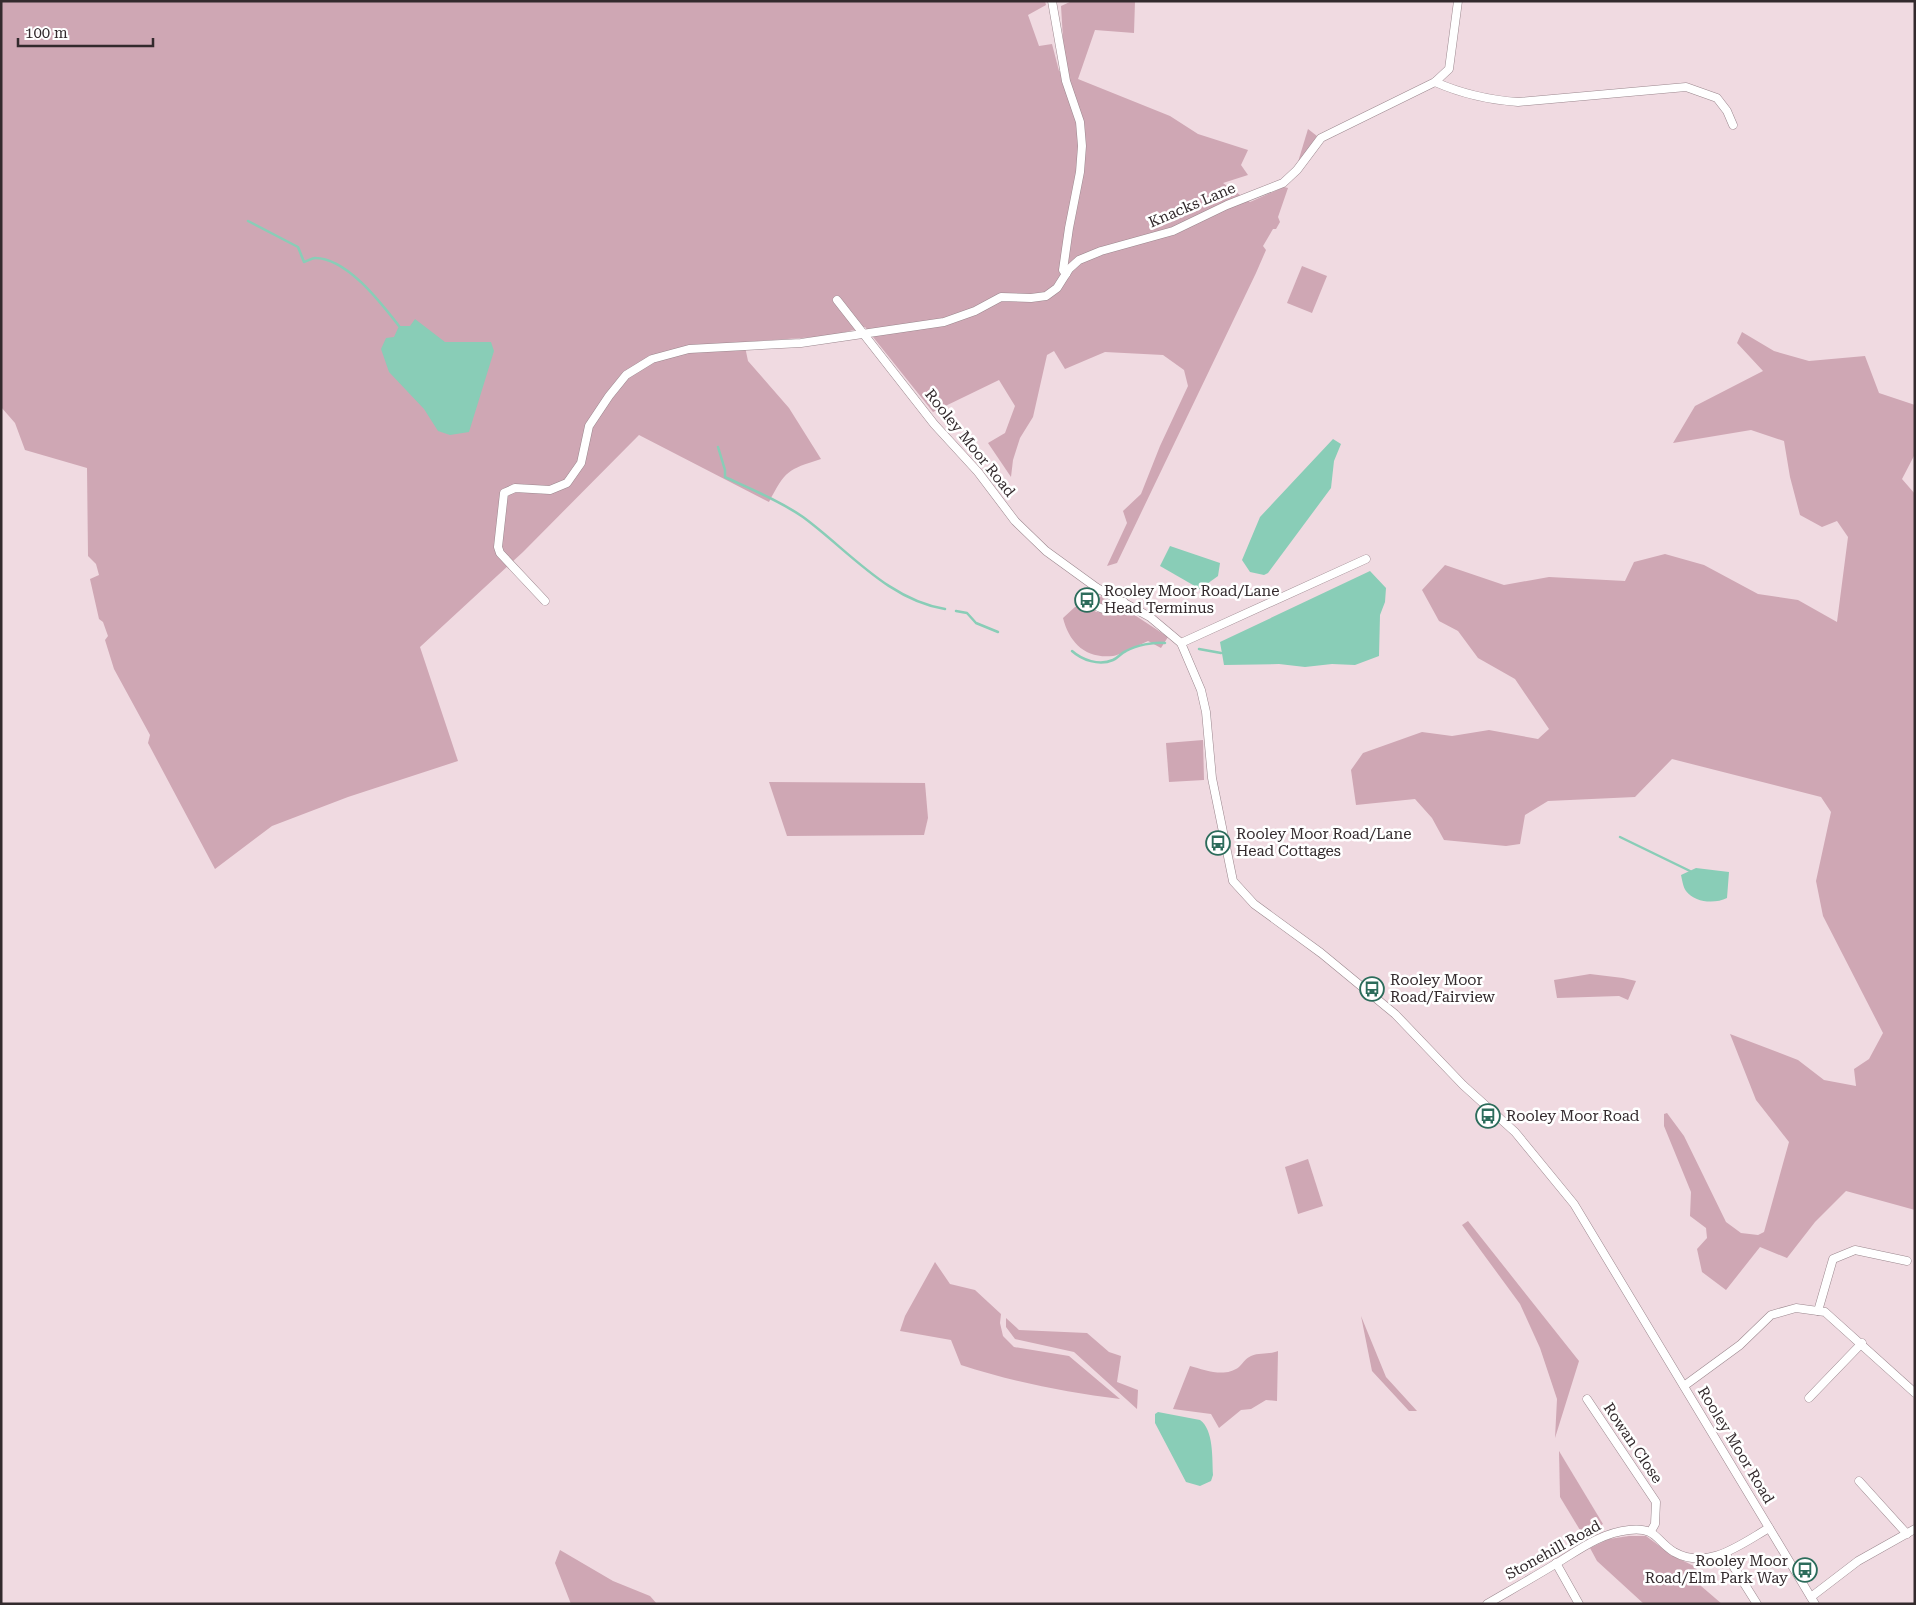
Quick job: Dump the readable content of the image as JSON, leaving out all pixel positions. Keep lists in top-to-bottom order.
{
  "streets": {
    "street": [
      "Knacks Lane",
      "Rooley Moor Road",
      "Rowan Close",
      "Stonehill Road"
    ]
  },
  "crossings": [
    ["Knacks Lane", "Rooley Moor Road"],
    ["Rowan Close", "Stonehill Road"]
  ],
  "places": {
    "bus stop": [
      "Rooley Moor Road/Lane Head Terminus",
      "Rooley Moor Road/Lane Head Cottages",
      "Rooley Moor Road/Fairview",
      "Rooley Moor Road",
      "Rooley Moor Road/Elm Park Way"
    ]
  },
  "scale_bar": "100 m"
}
